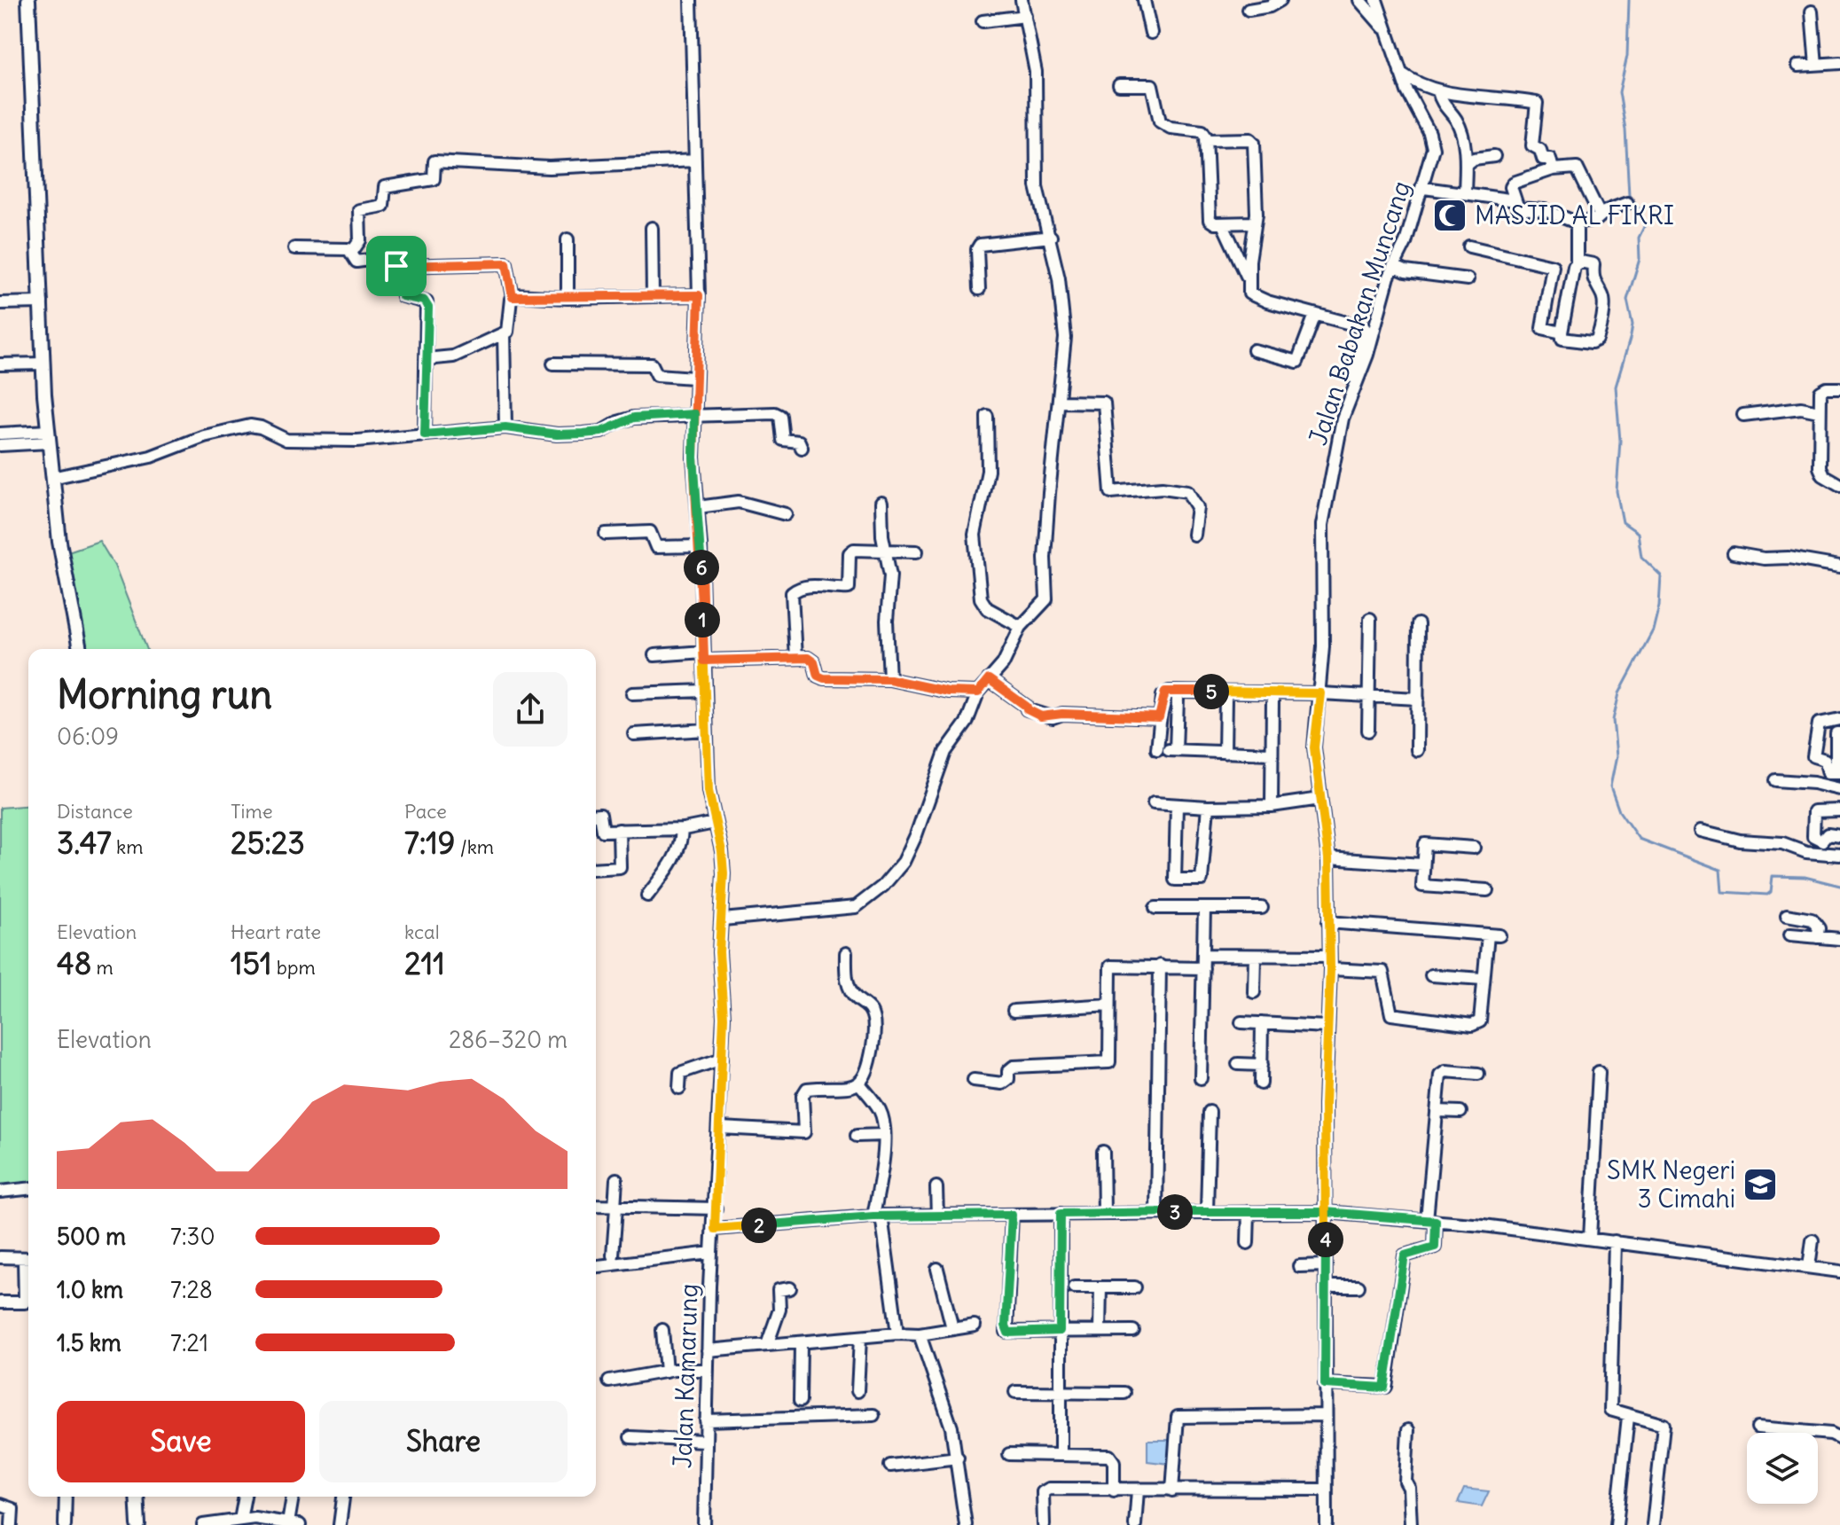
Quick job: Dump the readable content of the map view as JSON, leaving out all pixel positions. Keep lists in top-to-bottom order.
{
  "streets": {
    "street": ["Jalan Babakan Muncang", "Jalan Kamarung"]
  },
  "places": {
    "mosque": ["MASJID AL FIKRI"],
    "school or university": ["SMK Negeri 3 Cimahi"]
  },
  "page": {
    "pins": [
      "6",
      "1",
      "5",
      "3",
      "2",
      "4"
    ],
    "heading": ["Morning run", "06:09"],
    "stats": [
      ["Distance", "3.47 km"],
      ["Time", "25:23"],
      ["Pace", "7:19 /km"],
      ["Elevation", "48 m"],
      ["Heart rate", "151 bpm"],
      ["kcal", "211"]
    ],
    "chart": ["Elevation", "286–320 m"],
    "list": [
      {
        "name": "500 m",
        "note": "7:30"
      },
      {
        "name": "1.0 km",
        "note": "7:28"
      },
      {
        "name": "1.5 km",
        "note": "7:21"
      }
    ],
    "buttons": ["Save", "Share"]
  }
}
